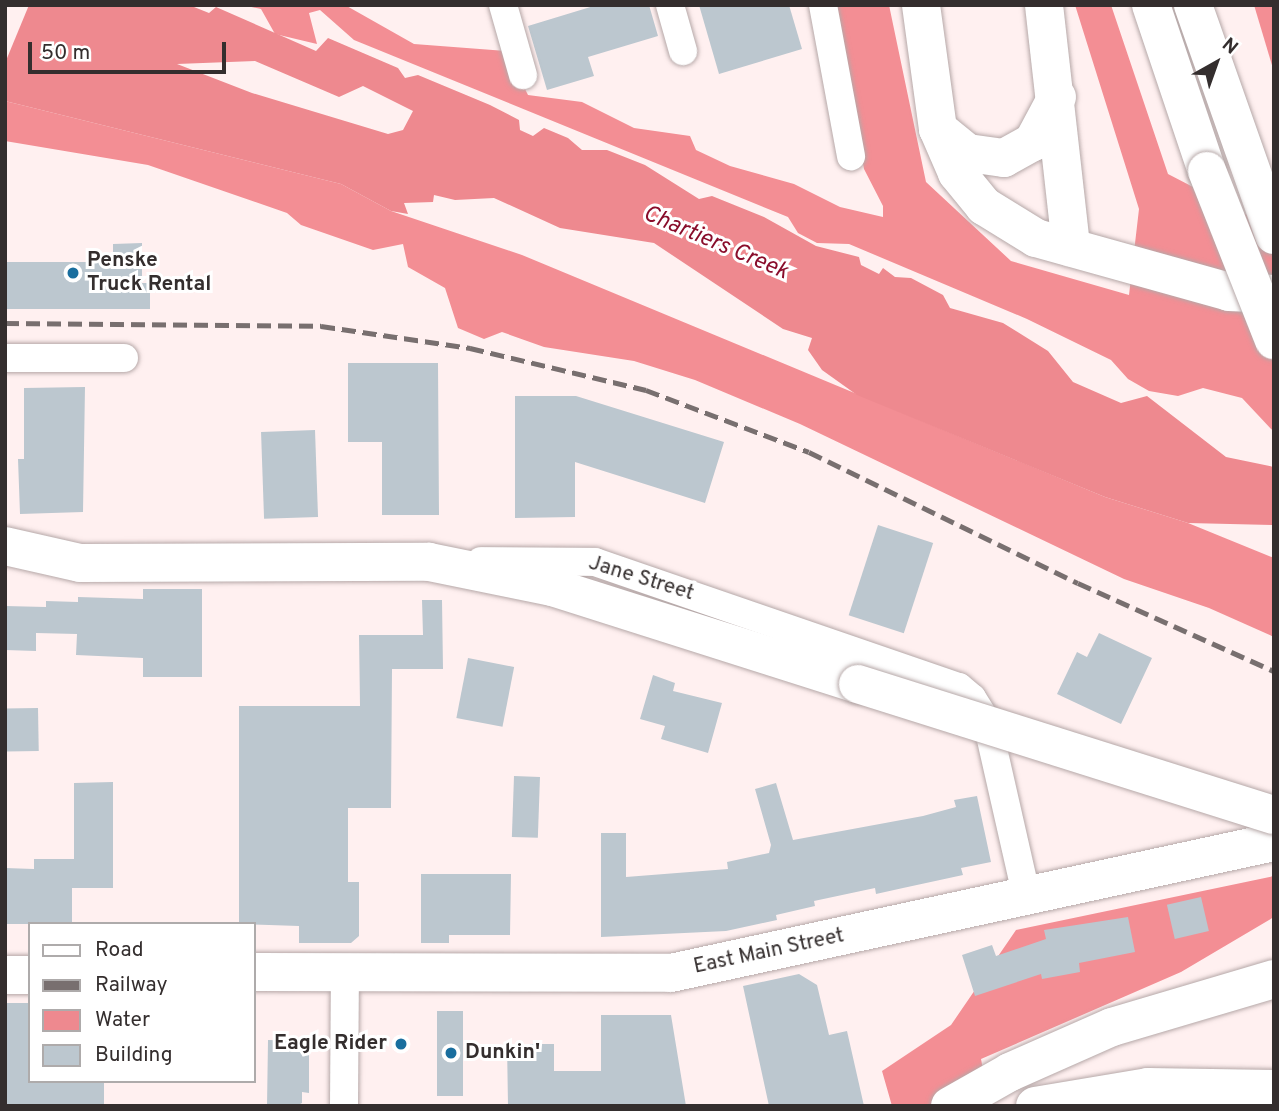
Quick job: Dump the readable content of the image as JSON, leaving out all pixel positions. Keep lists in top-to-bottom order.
{
  "streets": {
    "main road": ["Jane Street", "East Main Street"]
  },
  "crossings": [
    ["Jane Street", "East Main Street"]
  ],
  "water": ["Chartiers Creek"],
  "places": ["Penske Truck Rental", "Eagle Rider", "Dunkin'"],
  "legend": [
    "Road",
    "Railway",
    "Water",
    "Building"
  ],
  "scale_bar": "50 m",
  "north": "top right"
}
